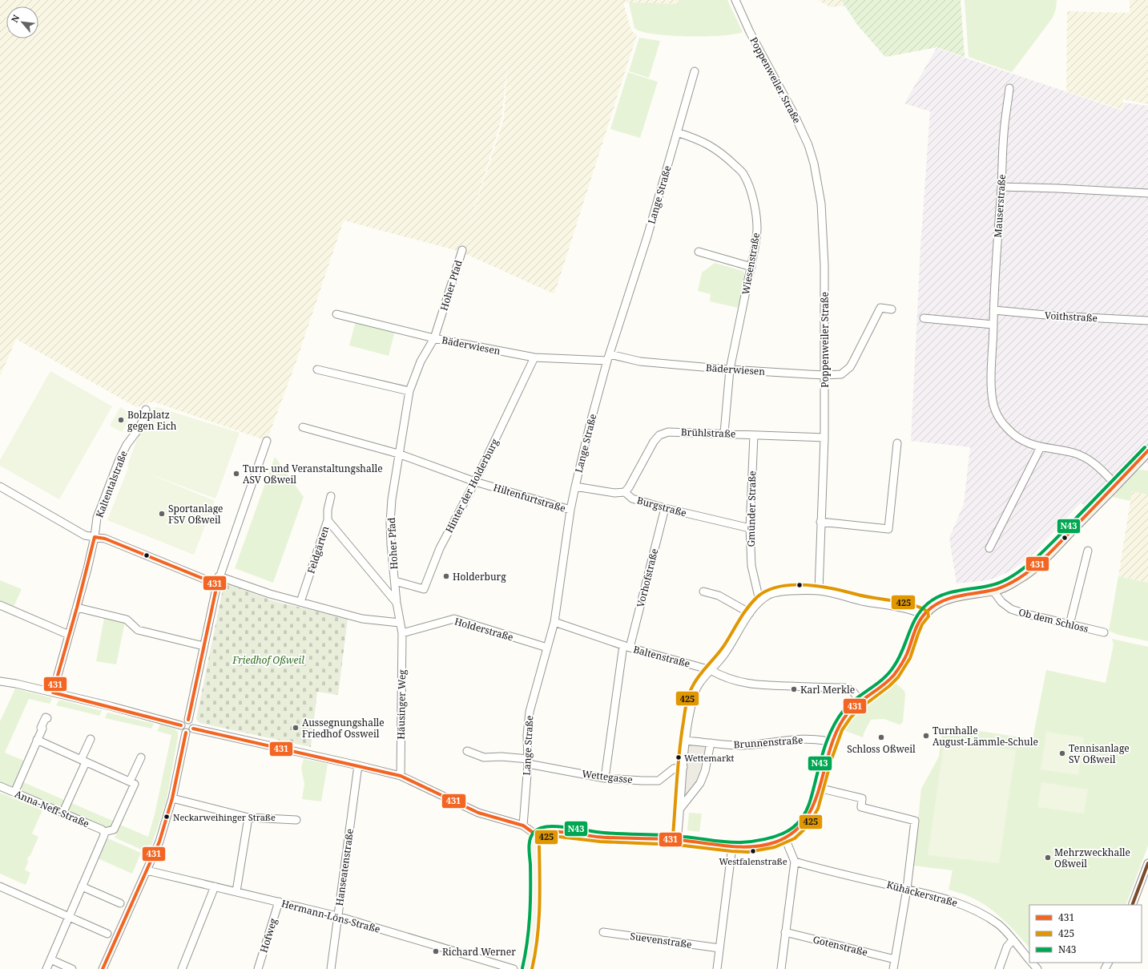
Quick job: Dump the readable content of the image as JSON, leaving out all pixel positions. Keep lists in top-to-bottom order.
{
  "streets": {
    "street": [
      "Poppenweiler Straße",
      "Lange Straße",
      "Mauserstraße",
      "Wiesenstraße",
      "Hoher Pfad",
      "Voithstraße",
      "Bäderwiesen",
      "Brühlstraße",
      "Kaltentalstraße",
      "Hinter der Holderburg",
      "Hiltenfurtstraße",
      "Burgstraße",
      "Gmünder Straße",
      "Feldgärten",
      "Vorhofstraße",
      "Ob dem Schloss",
      "Holderstraße",
      "Baltenstraße",
      "Häusinger Weg",
      "Brunnenstraße",
      "Wettegasse",
      "Anna-Neff-Straße",
      "Hanseatenstraße",
      "Kühäckerstraße",
      "Hermann-Löns-Straße",
      "Hofweg",
      "Suevenstraße",
      "Gotenstraße"
    ]
  },
  "crossings": [
    ["Poppenweiler Straße", "Bäderwiesen"],
    ["Poppenweiler Straße", "Brühlstraße"],
    ["Lange Straße", "Wiesenstraße"],
    ["Lange Straße", "Bäderwiesen"],
    ["Lange Straße", "Hiltenfurtstraße"],
    ["Lange Straße", "Burgstraße"],
    ["Lange Straße", "Holderstraße"],
    ["Lange Straße", "Baltenstraße"],
    ["Lange Straße", "Wettegasse"],
    ["Mauserstraße", "Voithstraße"],
    ["Wiesenstraße", "Bäderwiesen"],
    ["Wiesenstraße", "Brühlstraße"],
    ["Hoher Pfad", "Bäderwiesen"],
    ["Hoher Pfad", "Hinter der Holderburg"],
    ["Hoher Pfad", "Hiltenfurtstraße"],
    ["Hoher Pfad", "Holderstraße"],
    ["Hoher Pfad", "Häusinger Weg"],
    ["Bäderwiesen", "Hinter der Holderburg"],
    ["Brühlstraße", "Burgstraße"],
    ["Brühlstraße", "Gmünder Straße"],
    ["Hinter der Holderburg", "Hiltenfurtstraße"],
    ["Burgstraße", "Gmünder Straße"],
    ["Burgstraße", "Vorhofstraße"],
    ["Vorhofstraße", "Baltenstraße"],
    ["Vorhofstraße", "Wettegasse"],
    ["Holderstraße", "Häusinger Weg"],
    ["Hanseatenstraße", "Hermann-Löns-Straße"],
    ["Hermann-Löns-Straße", "Hofweg"]
  ],
  "parks": ["Friedhof Oßweil"],
  "places": [
    "Bolzplatz gegen Eich",
    "Turn- und Veranstaltungshalle ASV Oßweil",
    "Sportanlage FSV Oßweil",
    "Holderburg",
    "Karl Merkle",
    "Aussegnungshalle Friedhof Ossweil",
    "Turnhalle August-Lämmle-Schule",
    "Schloss Oßweil",
    "Tennisanlage SV Oßweil",
    "Wettemarkt",
    "Neckarweihinger Straße",
    "Westfalenstraße",
    "Mehrzweckhalle Oßweil",
    "Richard Werner"
  ],
  "lines": ["transit line N43", "transit line 431", "transit line 425"],
  "legend": ["431", "425", "N43"],
  "north": "top left"
}
